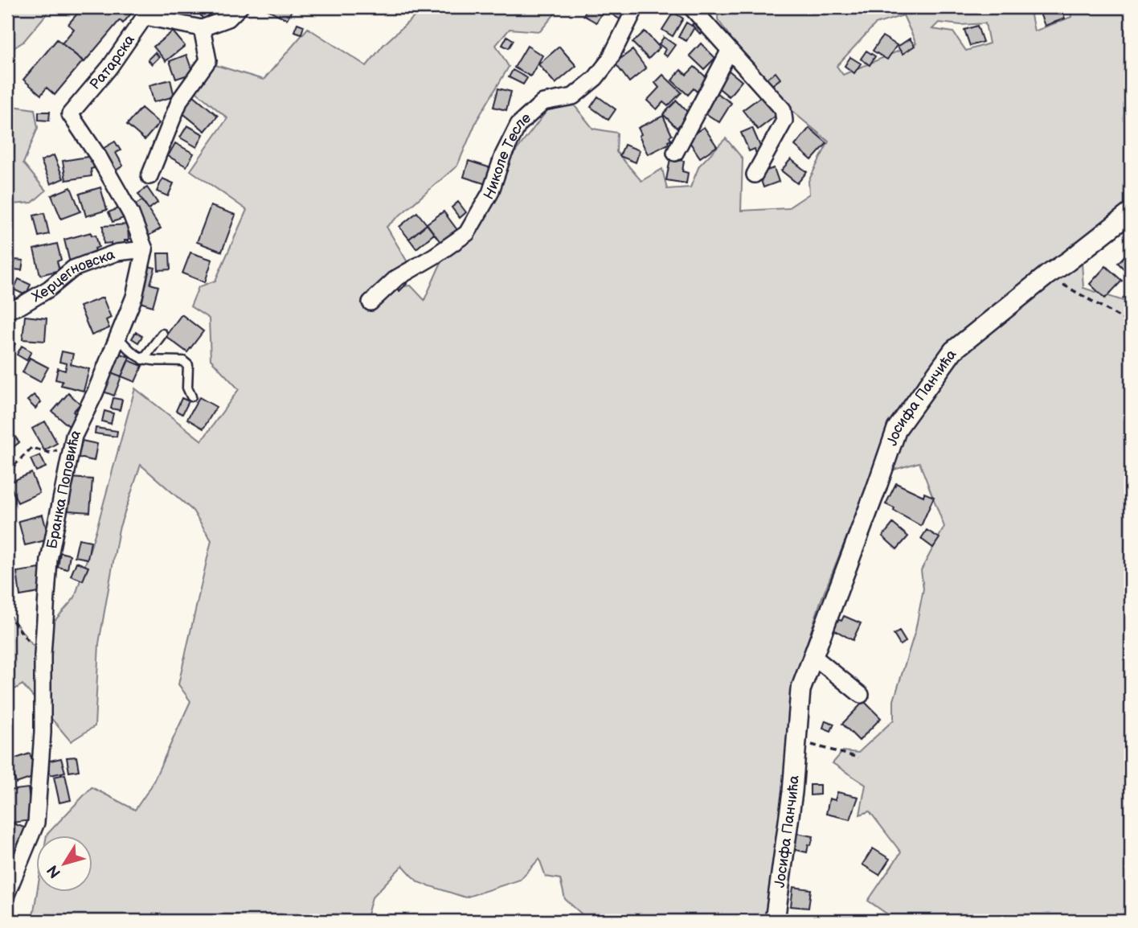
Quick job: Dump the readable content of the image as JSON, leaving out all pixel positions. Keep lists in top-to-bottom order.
{
  "streets": {
    "street": [
      "Ратарска",
      "Николе Тесле",
      "Херцегновска",
      "Јосифа Панчића",
      "Бранка Поповића"
    ]
  },
  "crossings": [
    ["Ратарска", "Херцегновска"],
    ["Ратарска", "Бранка Поповића"],
    ["Херцегновска", "Бранка Поповића"]
  ],
  "north": "bottom left"
}
